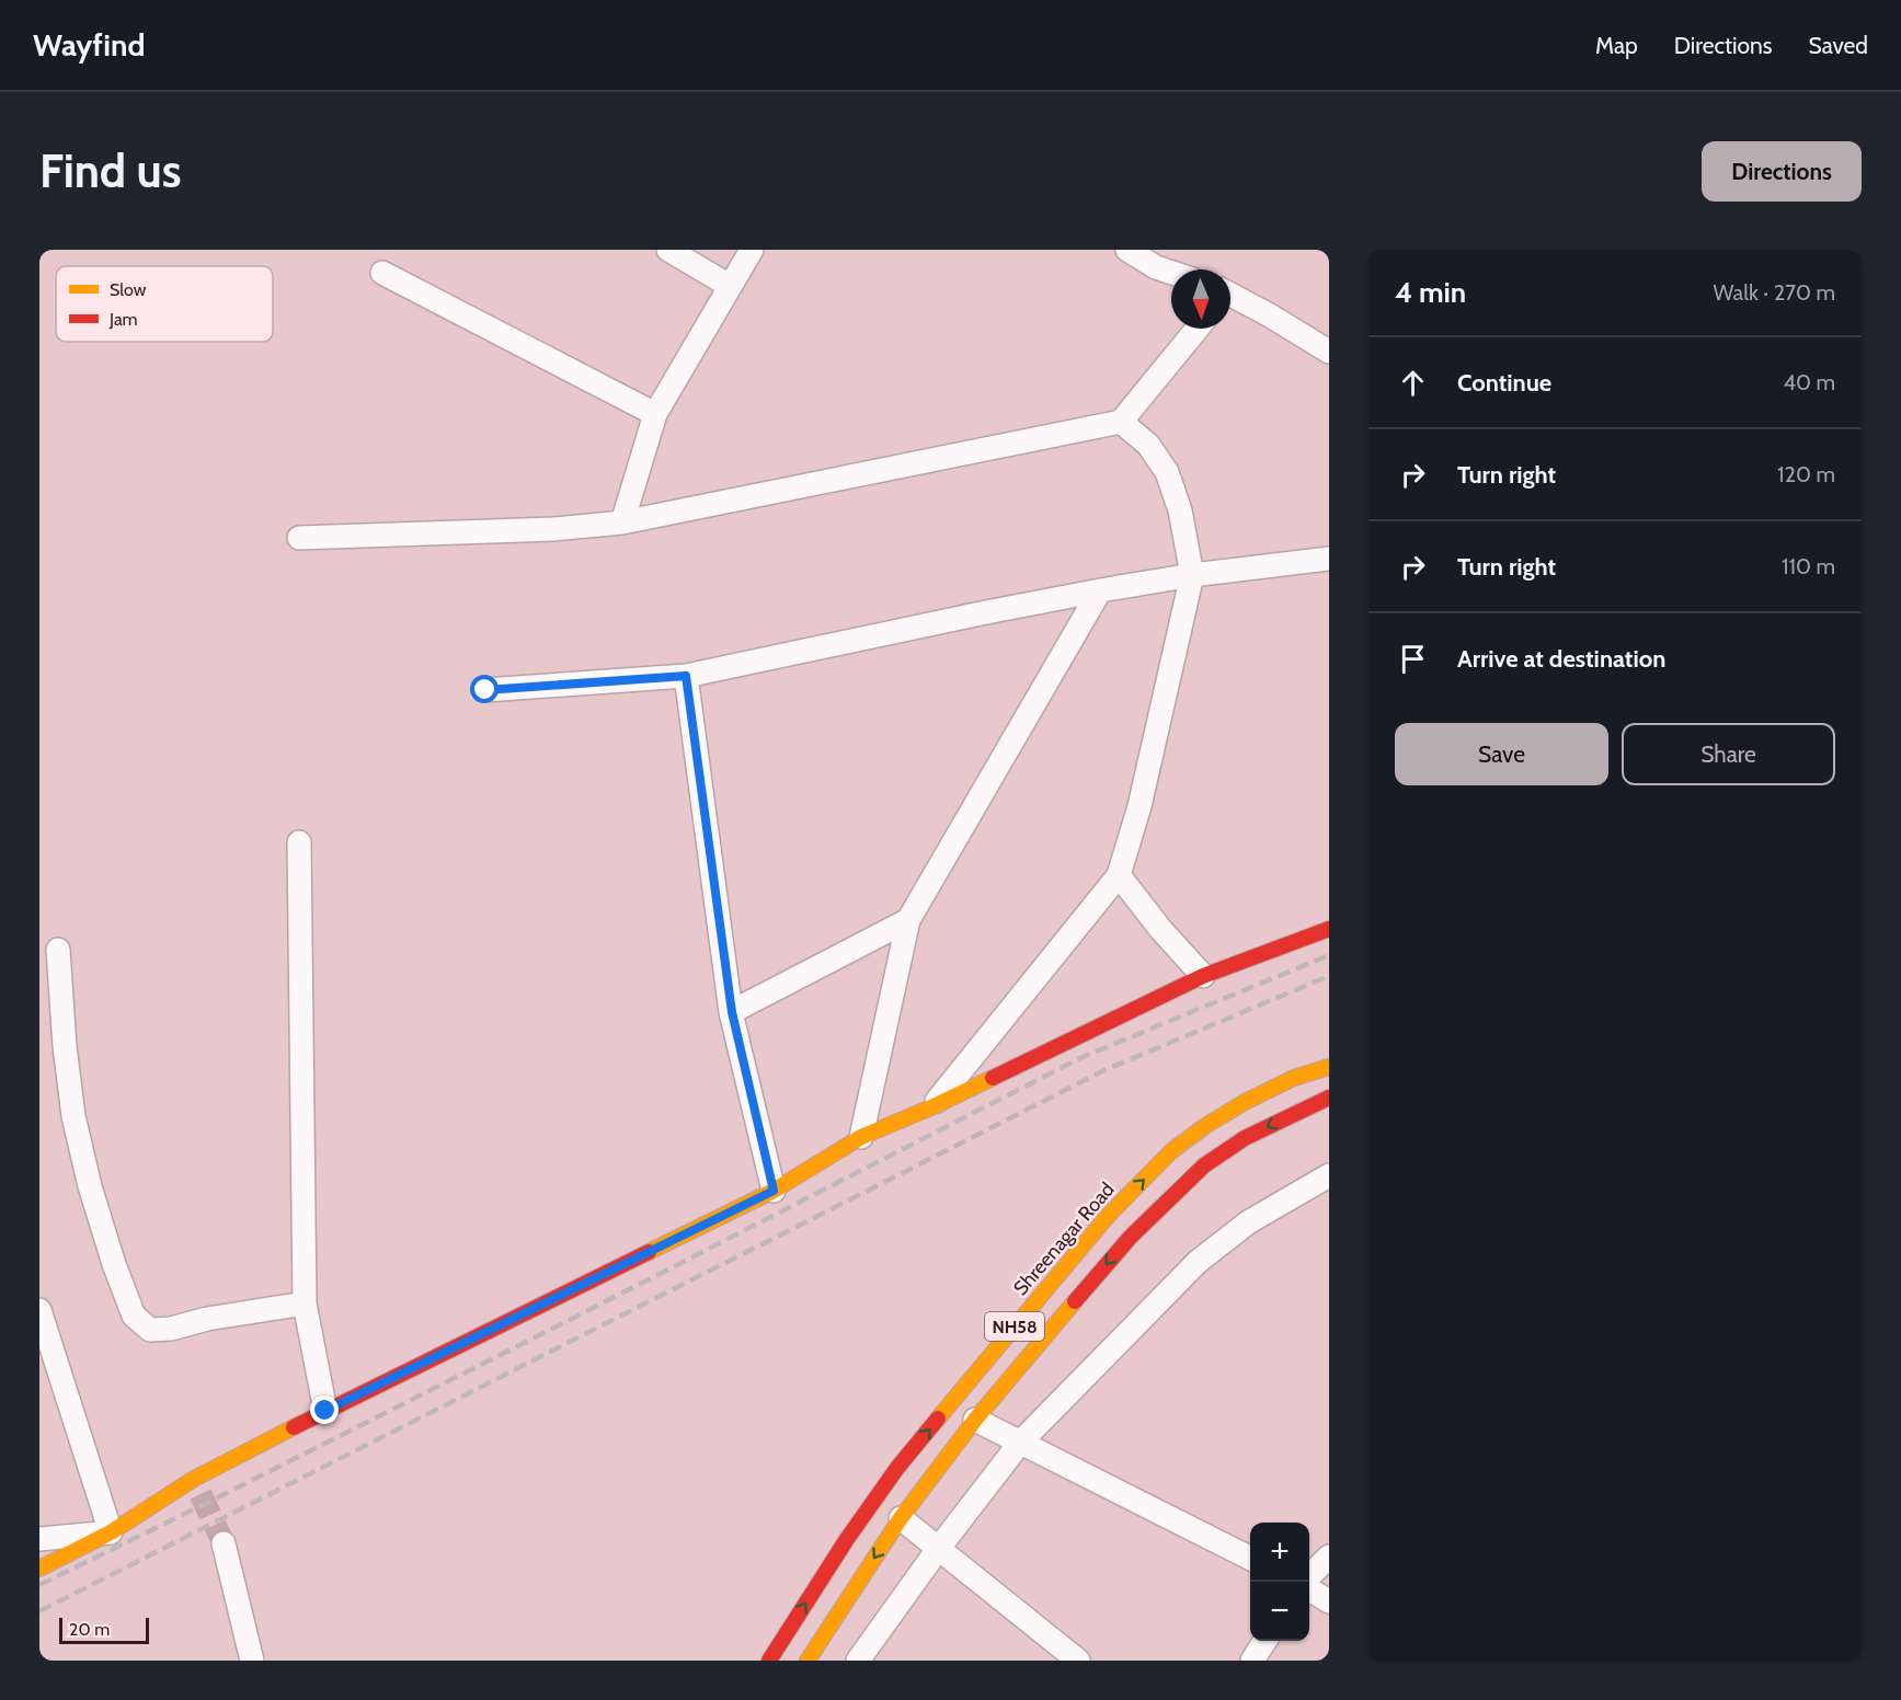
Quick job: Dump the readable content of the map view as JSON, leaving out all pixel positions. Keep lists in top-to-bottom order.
{
  "streets": {
    "main road": ["Shreenagar Road", "NH58"]
  },
  "legend": ["Slow", "Jam"],
  "scale_bar": "20 m",
  "north": "bottom",
  "page": {
    "header": "Wayfind",
    "nav": ["Map", "Directions", "Saved"],
    "buttons": [
      "Directions",
      ["Save", "Share"]
    ],
    "title": "Find us",
    "heading": ["4 min", "Walk · 270 m"],
    "list": [
      ["Continue", "40 m"],
      ["Turn right", "120 m"],
      ["Turn right", "110 m"],
      "Arrive at destination"
    ],
    "map_buttons": ["+", "−"],
    "scale": "20 m"
  }
}
